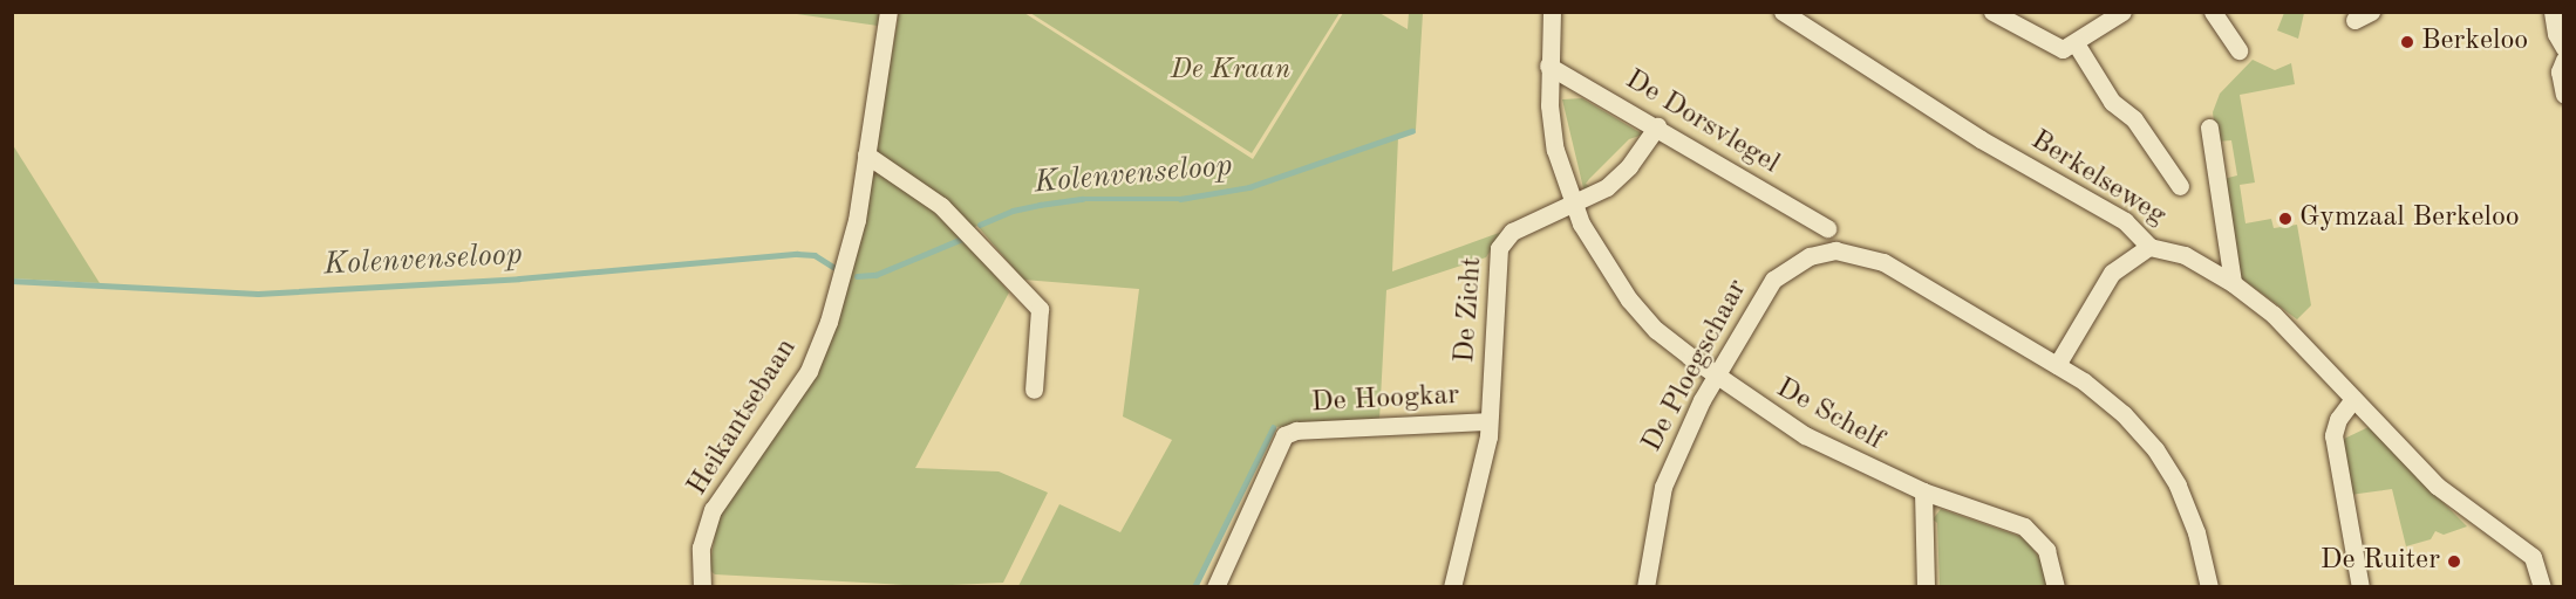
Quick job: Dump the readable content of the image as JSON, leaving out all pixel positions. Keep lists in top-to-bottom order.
{
  "streets": {
    "street": [
      "De Dorsvlegel",
      "Berkelseweg",
      "De Zicht",
      "De Ploegschaar",
      "De Hoogkar",
      "De Schelf",
      "Heikantsebaan"
    ]
  },
  "crossings": [
    ["De Dorsvlegel", "De Zicht"],
    ["De Zicht", "De Hoogkar"],
    ["De Ploegschaar", "De Schelf"]
  ],
  "water": ["Kolenvenseloop"],
  "parks": ["De Kraan"],
  "places": ["Berkeloo", "Gymzaal Berkeloo", "De Ruiter"]
}
